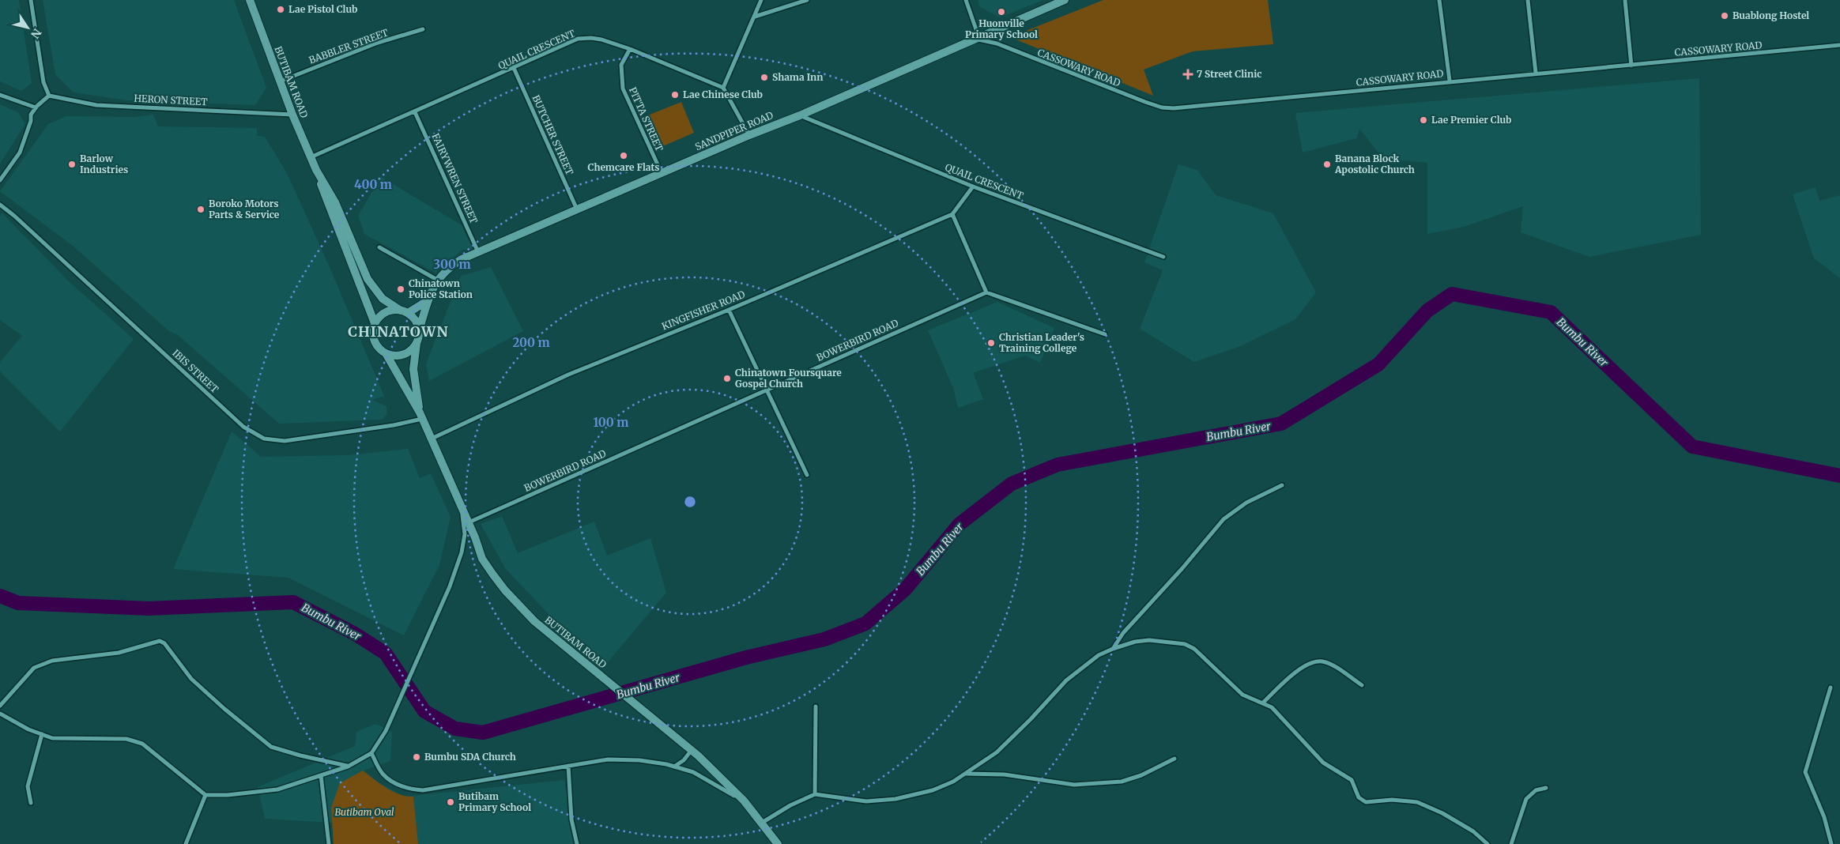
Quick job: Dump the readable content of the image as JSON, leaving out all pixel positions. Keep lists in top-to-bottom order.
{
  "streets": {
    "main road": ["BUTIBAM ROAD", "SANDPIPER ROAD"],
    "street": [
      "BABBLER STREET",
      "CASSOWARY ROAD",
      "QUAIL CRESCENT",
      "HERON STREET",
      "PITTA STREET",
      "BUTCHER STREET",
      "FAIRYWREN STREET",
      "KINGFISHER ROAD",
      "BOWERBIRD ROAD",
      "IBIS STREET"
    ]
  },
  "crossings": [
    ["BABBLER STREET", "BUTIBAM ROAD"],
    ["CASSOWARY ROAD", "SANDPIPER ROAD"],
    ["QUAIL CRESCENT", "BUTIBAM ROAD"],
    ["QUAIL CRESCENT", "PITTA STREET"],
    ["QUAIL CRESCENT", "SANDPIPER ROAD"],
    ["QUAIL CRESCENT", "BUTCHER STREET"],
    ["QUAIL CRESCENT", "FAIRYWREN STREET"],
    ["QUAIL CRESCENT", "KINGFISHER ROAD"],
    ["BUTIBAM ROAD", "HERON STREET"],
    ["BUTIBAM ROAD", "SANDPIPER ROAD"],
    ["BUTIBAM ROAD", "KINGFISHER ROAD"],
    ["BUTIBAM ROAD", "BOWERBIRD ROAD"],
    ["BUTIBAM ROAD", "IBIS STREET"],
    ["PITTA STREET", "SANDPIPER ROAD"],
    ["SANDPIPER ROAD", "BUTCHER STREET"],
    ["SANDPIPER ROAD", "FAIRYWREN STREET"]
  ],
  "districts": ["CHINATOWN"],
  "water": ["Bumbu River"],
  "parks": ["Butibam Oval"],
  "places": {
    "other": [
      "Lae Pistol Club",
      "Huonville Primary School",
      "Buablong Hostel",
      "Shama Inn",
      "Lae Chinese Club",
      "Lae Premier Club",
      "Chemcare Flats",
      "Barlow Industries",
      "Banana Block Apostolic Church",
      "Boroko Motors Parts & Service",
      "Chinatown Police Station",
      "Christian Leader's Training College",
      "Chinatown Foursquare Gospel Church",
      "Bumbu SDA Church",
      "Butibam Primary School"
    ],
    "health": ["7 Street Clinic"]
  },
  "north": "bottom right",
  "rings": [
    "400 m",
    "300 m",
    "200 m",
    "100 m"
  ]
}
